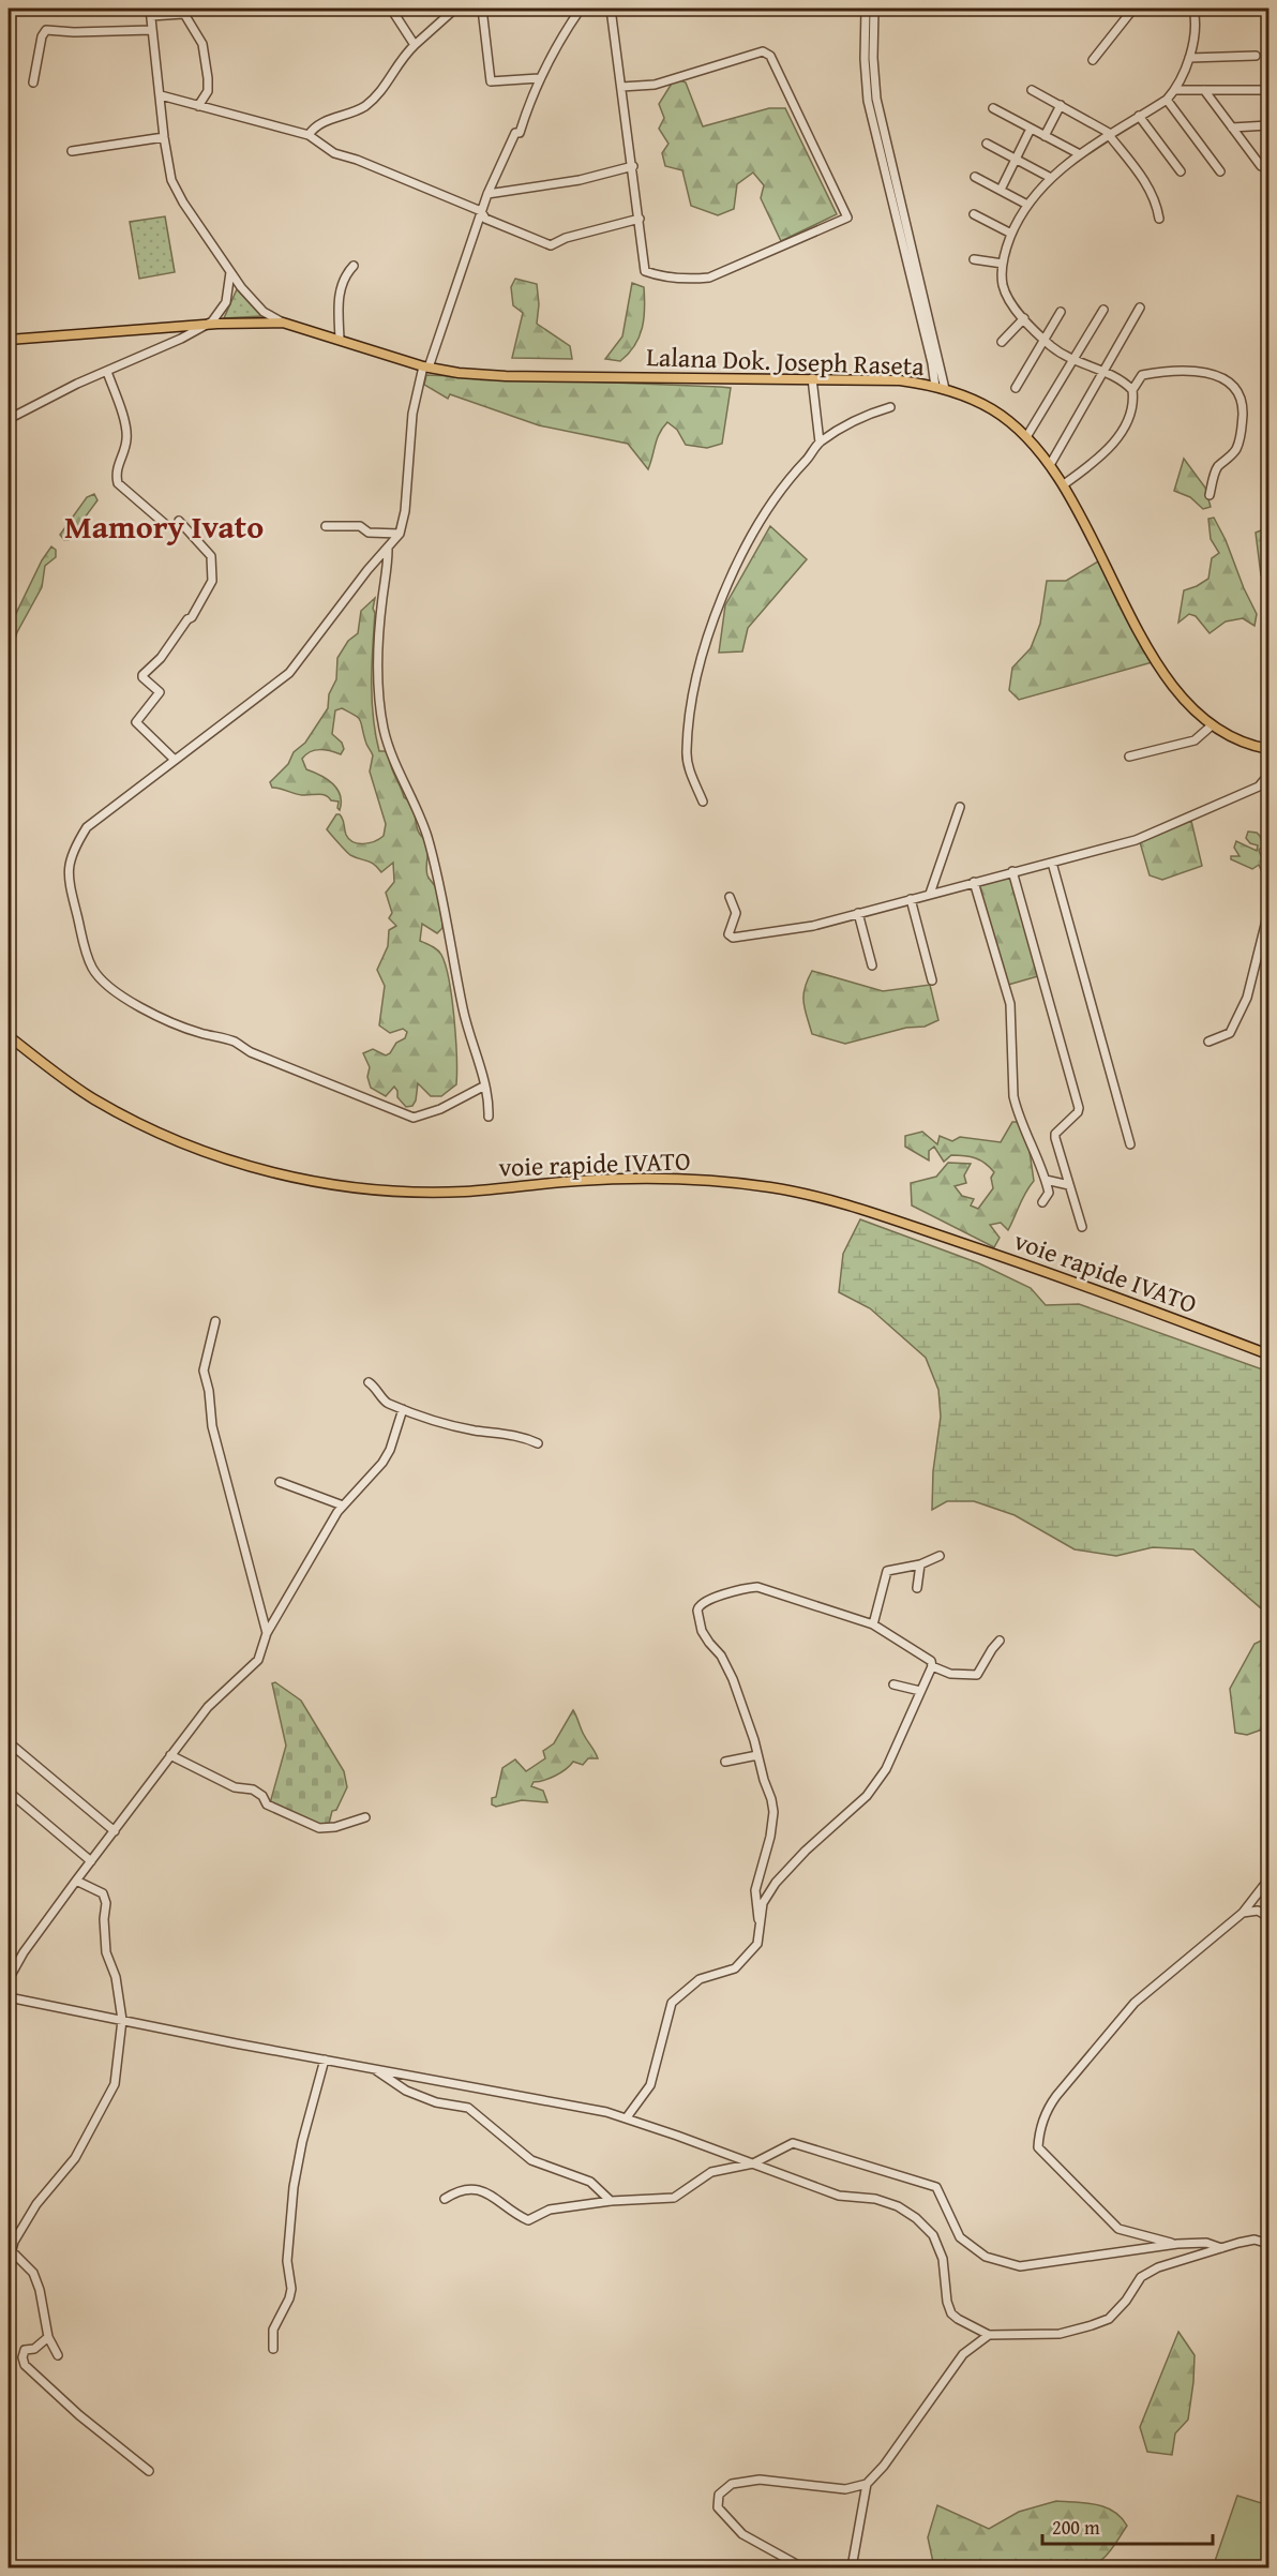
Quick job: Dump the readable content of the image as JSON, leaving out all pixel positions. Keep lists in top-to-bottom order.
{
  "streets": {
    "main road": ["Lalana Dok. Joseph Raseta", "voie rapide IVATO"]
  },
  "districts": ["Mamory Ivato"],
  "scale_bar": "200 m"
}
